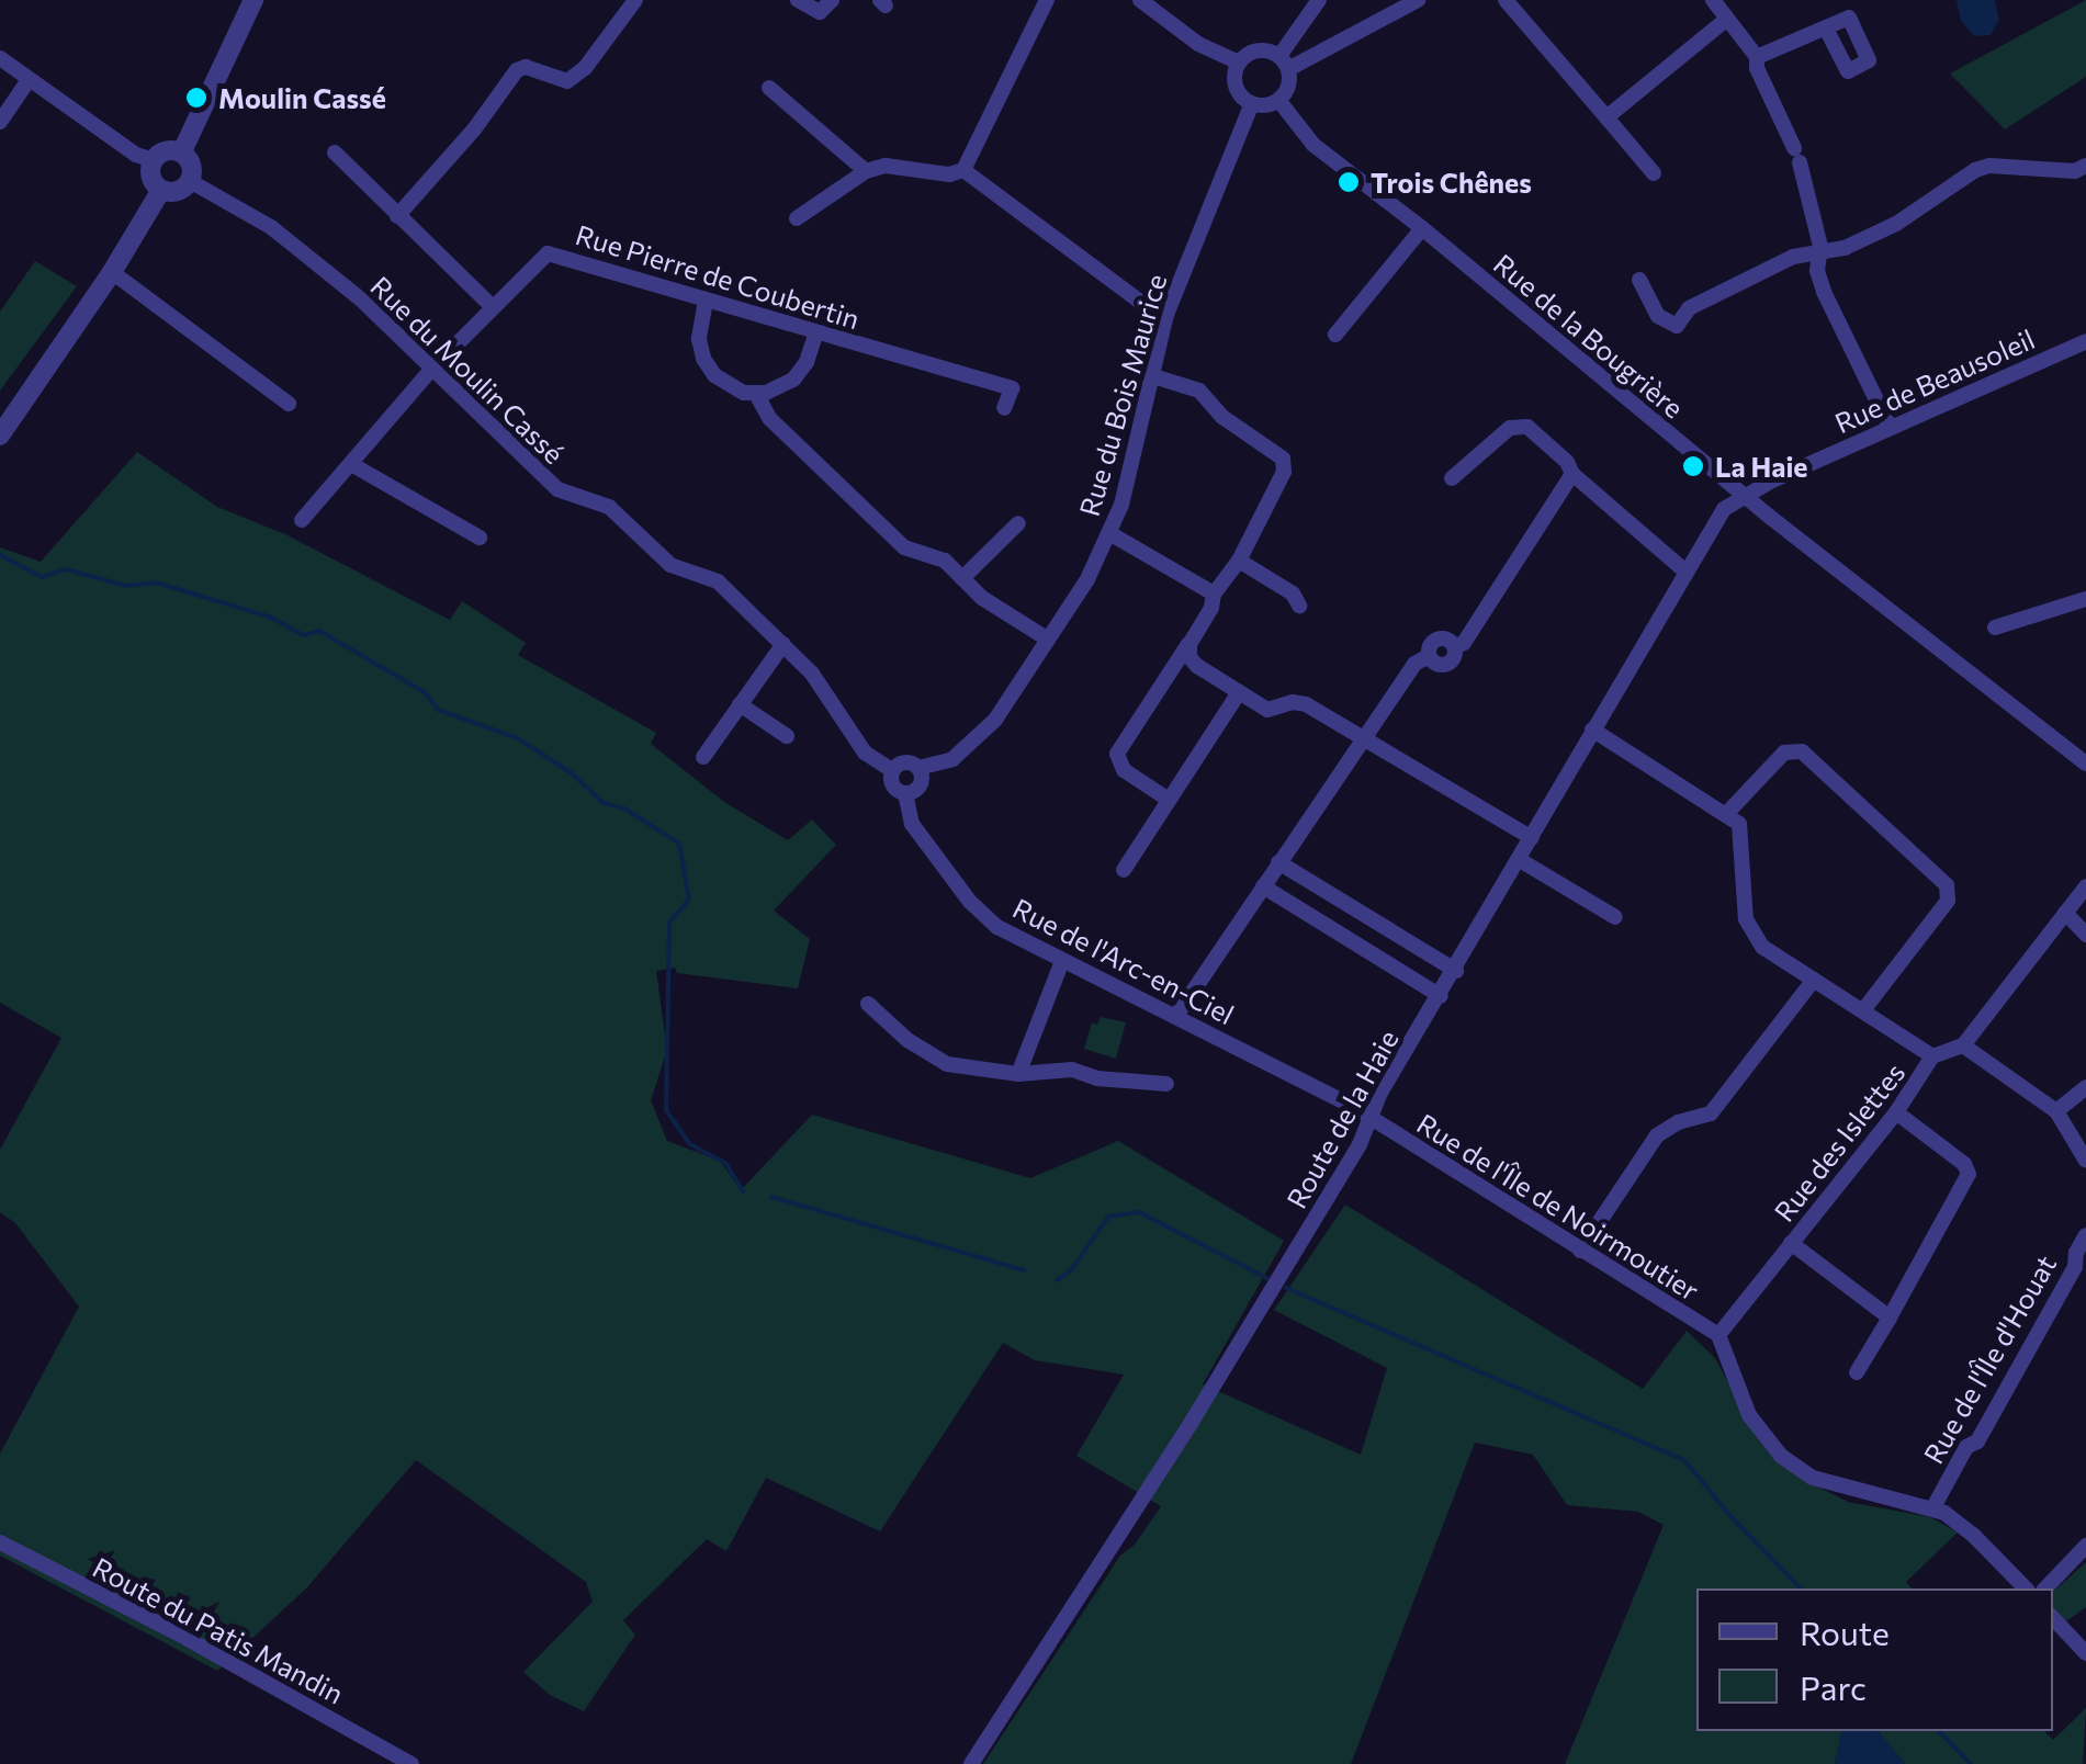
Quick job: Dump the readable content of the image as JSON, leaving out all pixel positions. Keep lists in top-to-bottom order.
{
  "streets": {
    "street": [
      "Rue Pierre de Coubertin",
      "Rue de la Bougrière",
      "Rue du Moulin Cassé",
      "Rue de Beausoleil",
      "Rue du Bois Maurice",
      "Rue de l'Arc-en-Ciel",
      "Route de la Haie",
      "Rue des Islettes",
      "Rue de l'Île de Noirmoutier",
      "Rue de l'Île d'Houat",
      "Route du Patis Mandin"
    ]
  },
  "crossings": [
    ["Rue Pierre de Coubertin", "Rue du Moulin Cassé"],
    ["Rue de la Bougrière", "Rue de Beausoleil"],
    ["Rue de la Bougrière", "Rue du Bois Maurice"],
    ["Rue de la Bougrière", "Route de la Haie"],
    ["Rue du Moulin Cassé", "Rue du Bois Maurice"],
    ["Rue du Moulin Cassé", "Rue de l'Arc-en-Ciel"],
    ["Rue de Beausoleil", "Route de la Haie"],
    ["Rue du Bois Maurice", "Rue de l'Arc-en-Ciel"],
    ["Rue de l'Arc-en-Ciel", "Route de la Haie"],
    ["Rue de l'Arc-en-Ciel", "Rue de l'Île de Noirmoutier"],
    ["Route de la Haie", "Rue de l'Île de Noirmoutier"],
    ["Rue des Islettes", "Rue de l'Île de Noirmoutier"]
  ],
  "places": ["Moulin Cassé", "Trois Chênes", "La Haie"],
  "legend": ["Route", "Parc"]
}
